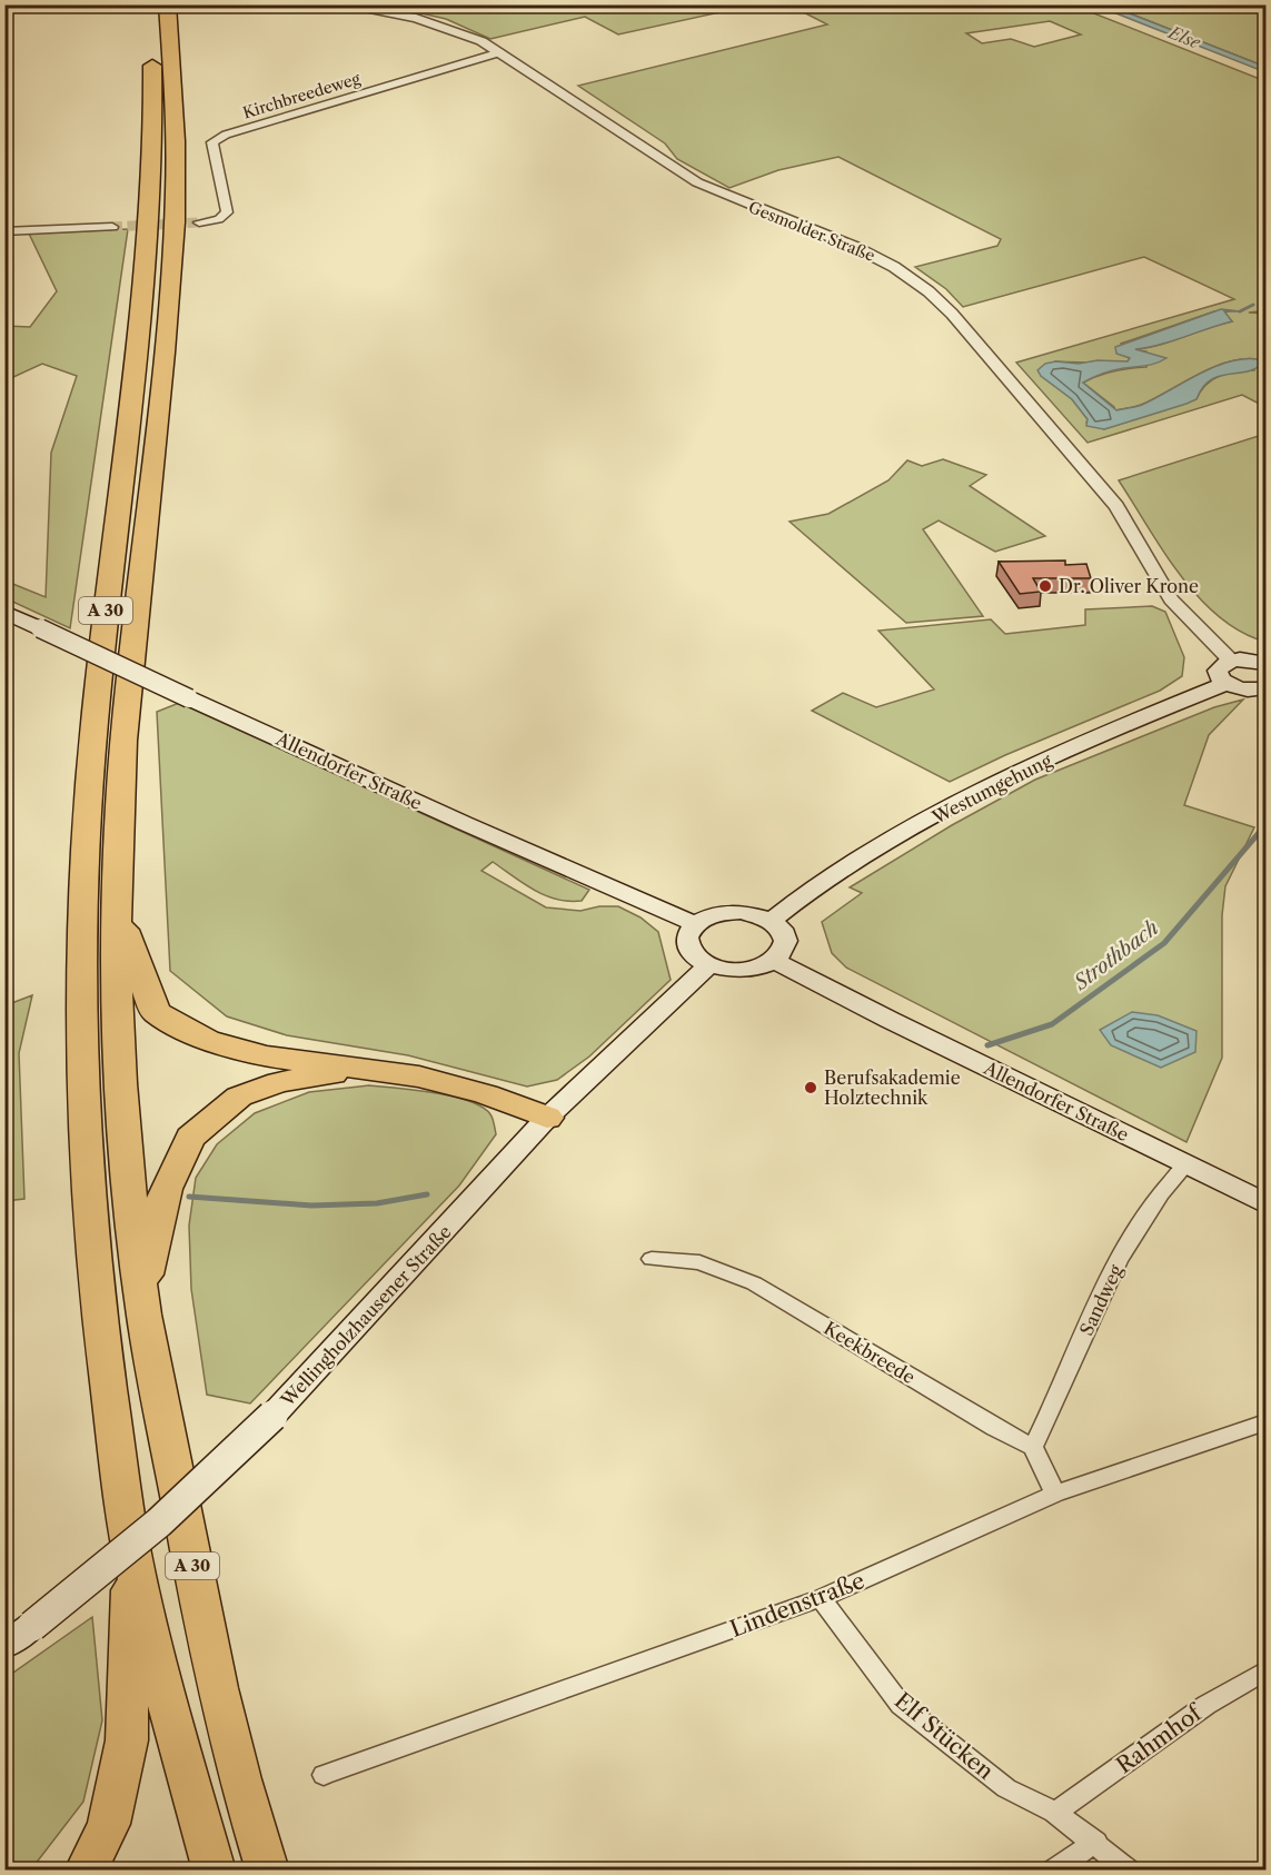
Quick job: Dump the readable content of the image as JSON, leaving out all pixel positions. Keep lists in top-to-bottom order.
{
  "streets": {
    "highway": ["A 30"],
    "main road": ["Allendorfer Straße", "Westumgehung", "Wellingholzhausener Straße"],
    "street": [
      "Kirchbreedeweg",
      "Gesmolder Straße",
      "Sandweg",
      "Keekbreede",
      "Lindenstraße",
      "Elf Stücken",
      "Rahmhof"
    ]
  },
  "crossings": [
    ["Kirchbreedeweg", "Gesmolder Straße"],
    ["Allendorfer Straße", "Westumgehung"],
    ["Allendorfer Straße", "Sandweg"],
    ["Allendorfer Straße", "Wellingholzhausener Straße"],
    ["Westumgehung", "Wellingholzhausener Straße"],
    ["Sandweg", "Keekbreede"],
    ["Lindenstraße", "Elf Stücken"],
    ["Elf Stücken", "Rahmhof"]
  ],
  "water": ["Else", "Strothbach"],
  "places": ["Dr. Oliver Krone", "Berufsakademie Holztechnik"]
}
